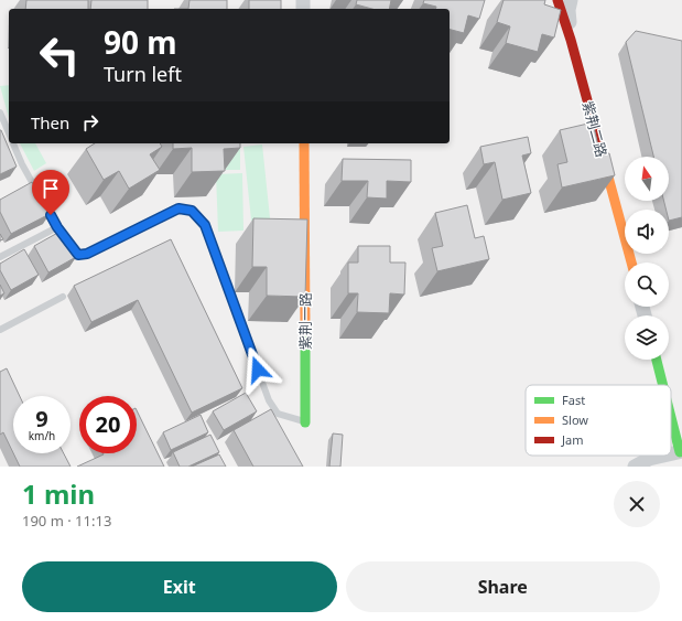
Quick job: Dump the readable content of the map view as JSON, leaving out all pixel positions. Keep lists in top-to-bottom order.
{
  "streets": {
    "street": ["紫荆二路", "紫荆一路"]
  },
  "legend": ["Fast", "Slow", "Jam"],
  "north": "top",
  "page": {
    "turn": ["90 m", "Turn left"],
    "then": "Then",
    "speed": "9 km/h",
    "limit": "20",
    "heading": ["1 min", "190 m · 11:13"],
    "buttons": ["Exit", "Share"]
  }
}
